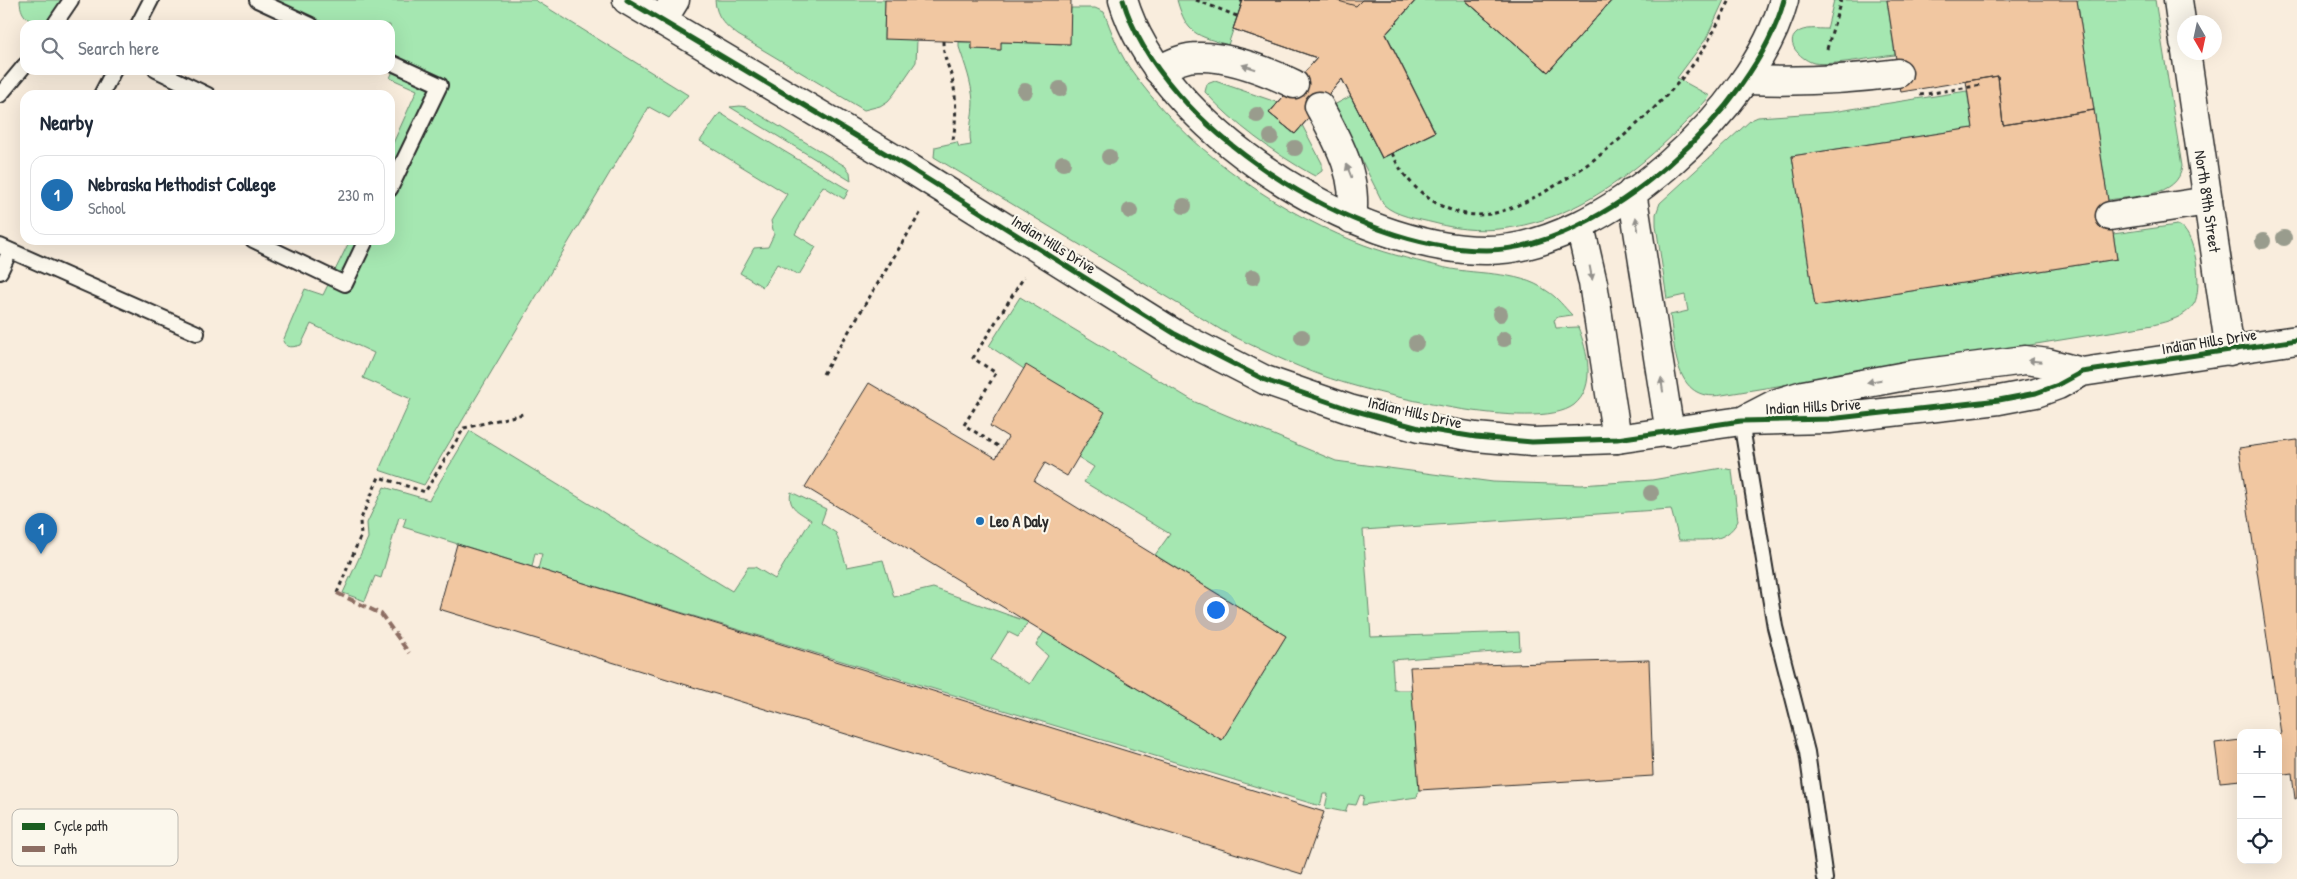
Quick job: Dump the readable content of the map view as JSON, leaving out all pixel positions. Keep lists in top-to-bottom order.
{
  "streets": {
    "street": ["North 89th Street", "Indian Hills Drive"]
  },
  "crossings": [
    ["North 89th Street", "Indian Hills Drive"]
  ],
  "places": ["Leo A Daly"],
  "legend": ["Cycle path", "Path"],
  "north": "bottom",
  "page": {
    "search": "Search here",
    "heading": "Nearby",
    "list": [
      {
        "mark": "1",
        "name": "Nebraska Methodist College",
        "note": "School",
        "value": "230 m"
      }
    ],
    "pins": "1",
    "map_buttons": ["+", "−"]
  }
}
